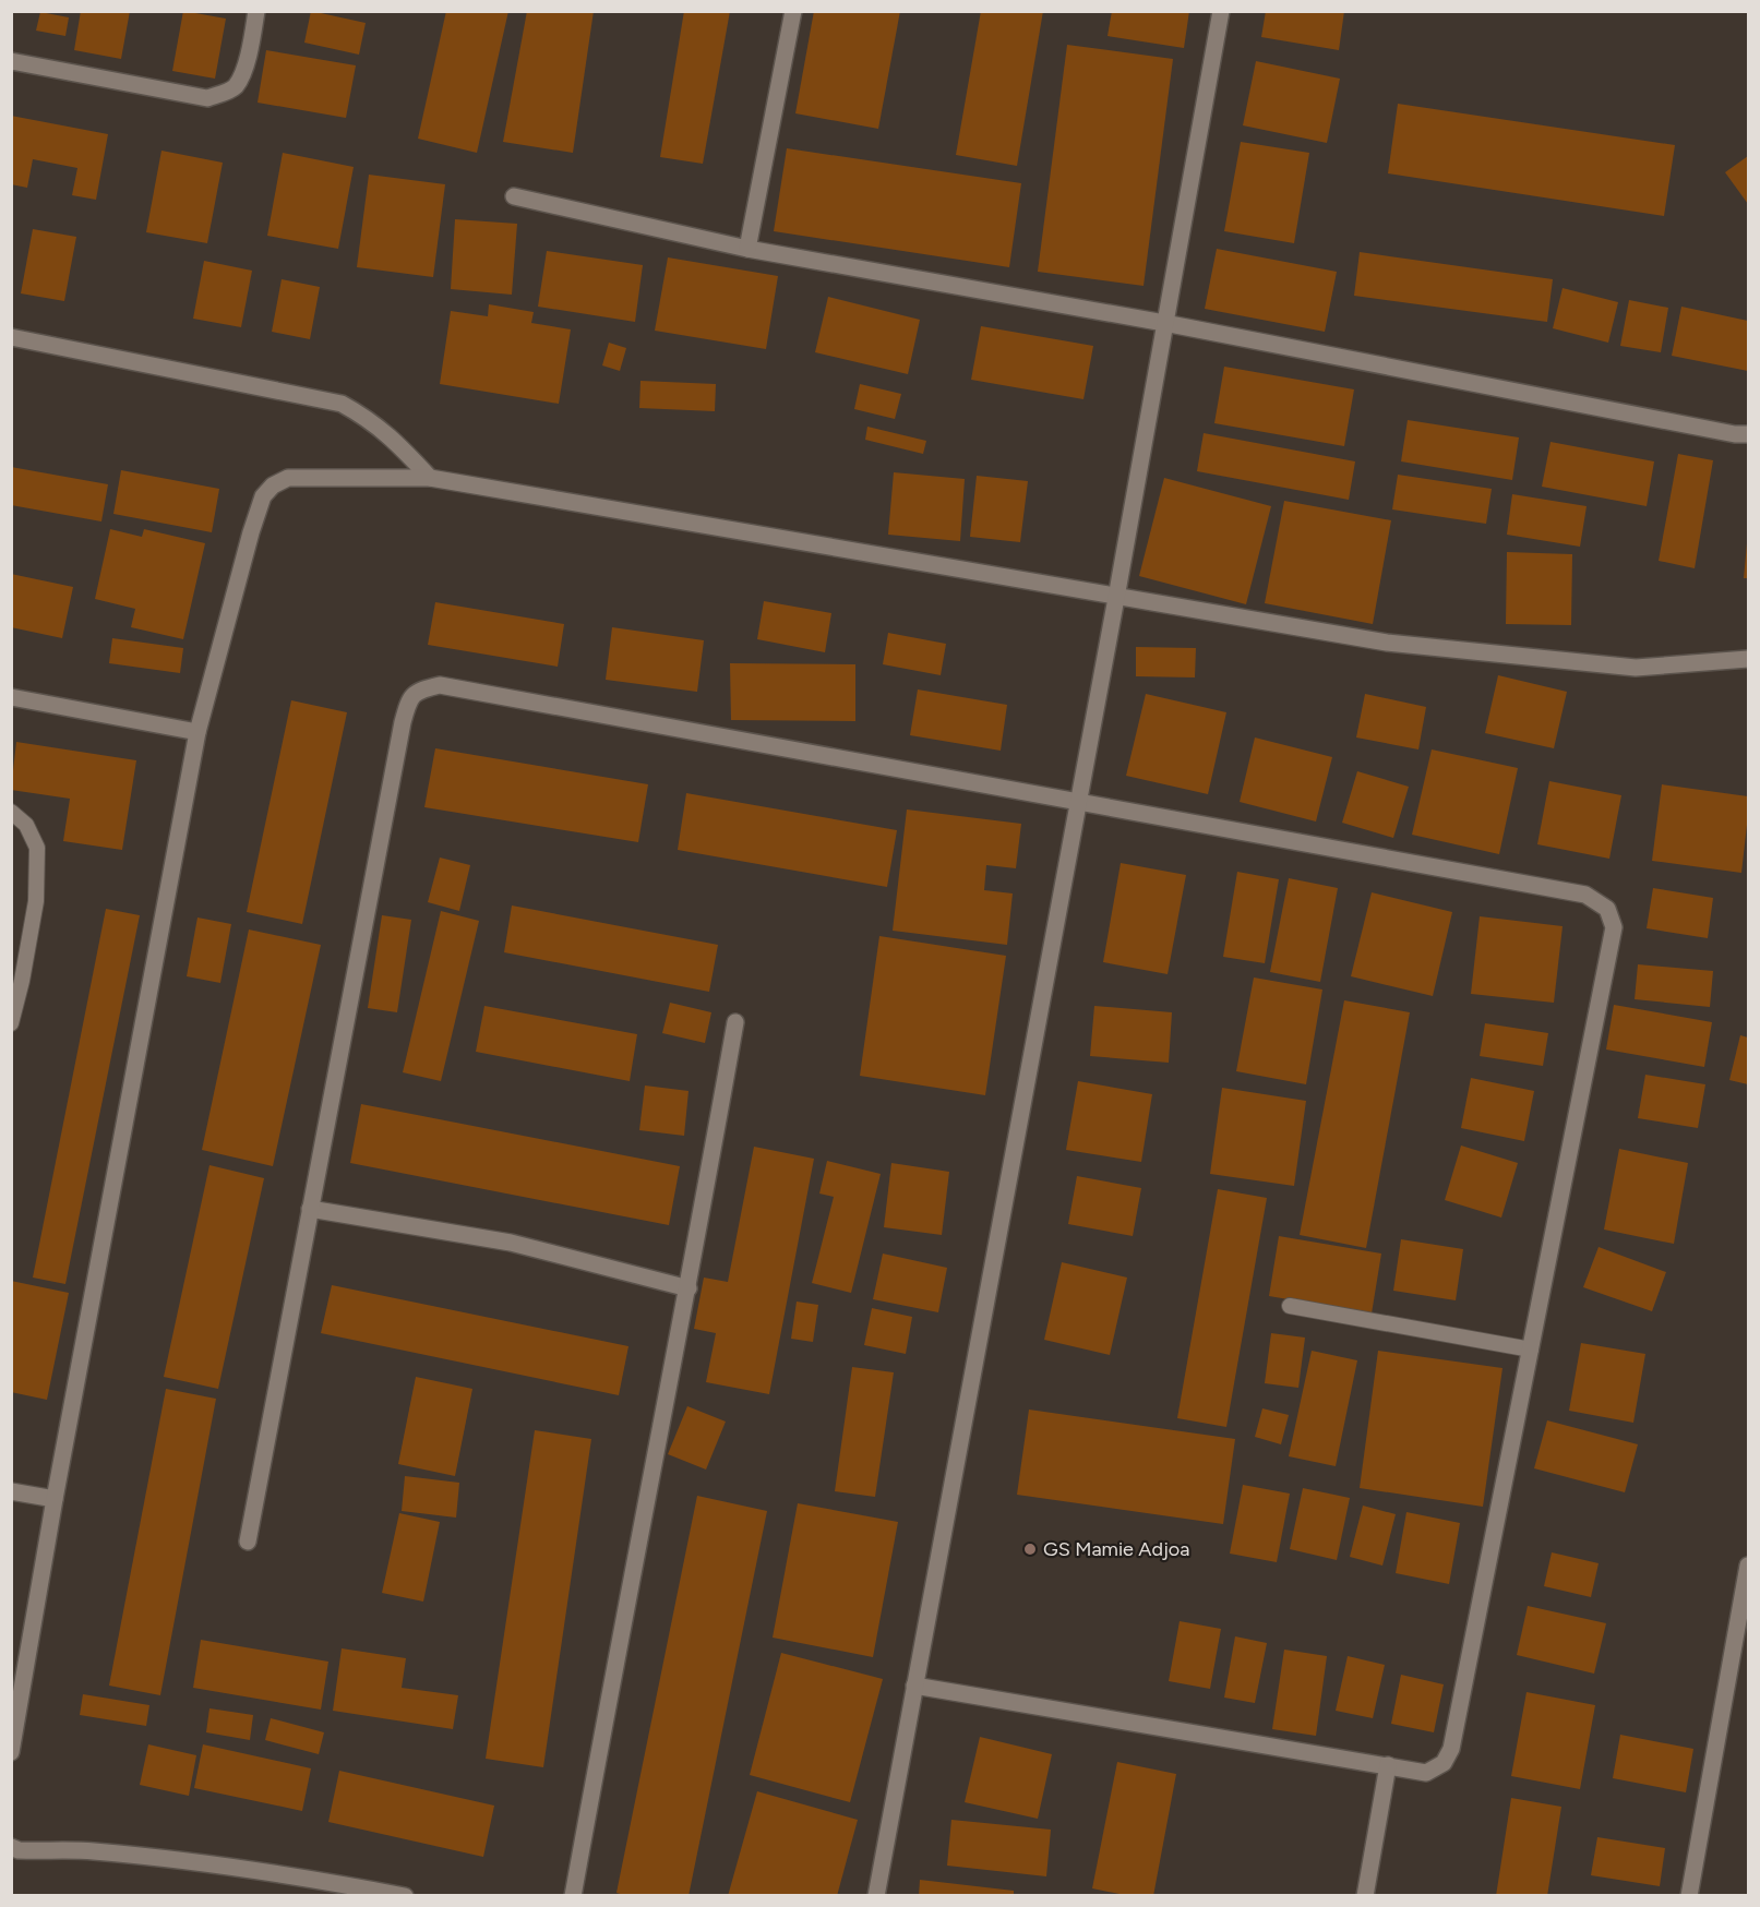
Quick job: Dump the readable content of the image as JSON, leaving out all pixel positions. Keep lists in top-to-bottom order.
{
  "places": ["GS Mamie Adjoa"]
}
